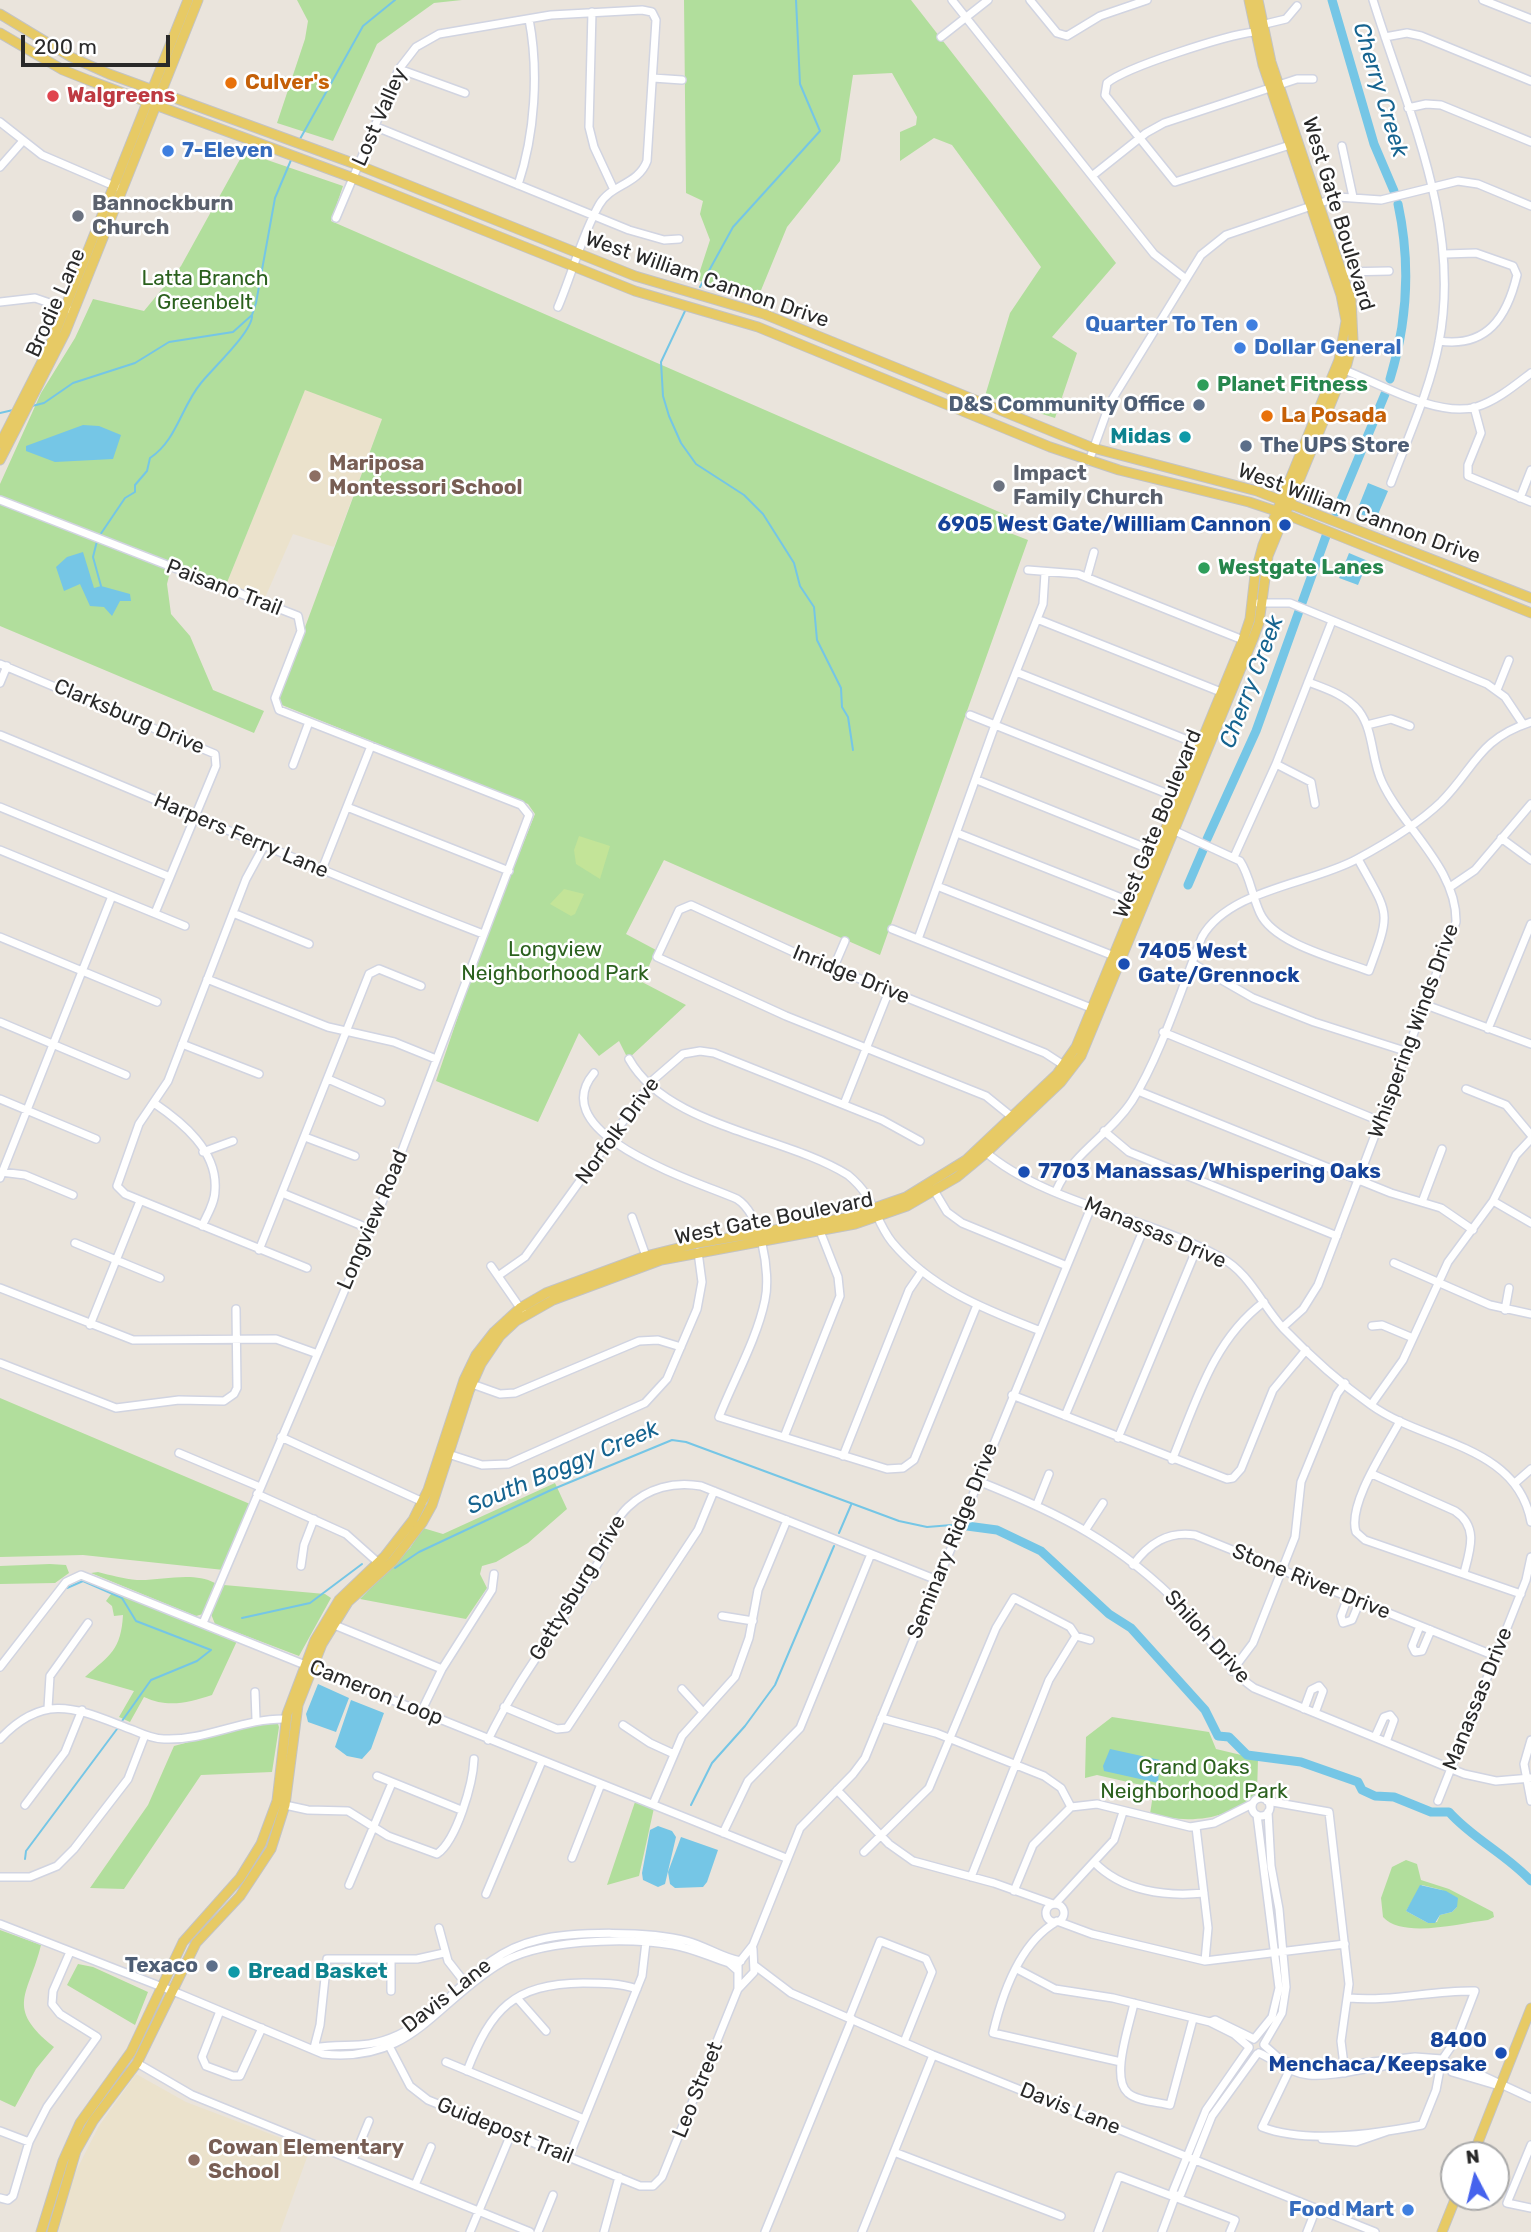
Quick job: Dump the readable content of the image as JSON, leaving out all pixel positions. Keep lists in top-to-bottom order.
{
  "streets": {
    "main road": ["West Gate Boulevard", "West William Cannon Drive", "Brodie Lane"],
    "street": [
      "Lost Valley",
      "Paisano Trail",
      "Clarksburg Drive",
      "Harpers Ferry Lane",
      "Inridge Drive",
      "Whispering Winds Drive",
      "Norfolk Drive",
      "Longview Road",
      "Manassas Drive",
      "Seminary Ridge Drive",
      "Stone River Drive",
      "Gettysburg Drive",
      "Shiloh Drive",
      "Cameron Loop",
      "Davis Lane",
      "Leo Street",
      "Guidepost Trail"
    ]
  },
  "crossings": [
    ["Lost Valley", "West William Cannon Drive"],
    ["West Gate Boulevard", "West William Cannon Drive"],
    ["West Gate Boulevard", "Inridge Drive"],
    ["West Gate Boulevard", "Manassas Drive"],
    ["West Gate Boulevard", "Cameron Loop"],
    ["West Gate Boulevard", "Davis Lane"],
    ["West William Cannon Drive", "Brodie Lane"],
    ["Paisano Trail", "Longview Road"],
    ["Clarksburg Drive", "Harpers Ferry Lane"],
    ["Harpers Ferry Lane", "Longview Road"],
    ["Whispering Winds Drive", "Manassas Drive"],
    ["Longview Road", "Cameron Loop"],
    ["Manassas Drive", "Seminary Ridge Drive"],
    ["Manassas Drive", "Stone River Drive"],
    ["Manassas Drive", "Shiloh Drive"],
    ["Seminary Ridge Drive", "Gettysburg Drive"],
    ["Seminary Ridge Drive", "Shiloh Drive"],
    ["Seminary Ridge Drive", "Cameron Loop"],
    ["Stone River Drive", "Shiloh Drive"],
    ["Gettysburg Drive", "Cameron Loop"],
    ["Davis Lane", "Leo Street"],
    ["Davis Lane", "Guidepost Trail"],
    ["Leo Street", "Guidepost Trail"]
  ],
  "water": ["Cherry Creek", "South Boggy Creek"],
  "parks": ["Latta Branch Greenbelt", "Longview Neighborhood Park", "Grand Oaks Neighborhood Park"],
  "places": [
    "Culver's",
    "Walgreens",
    "7-Eleven",
    "Bannockburn Church",
    "Quarter To Ten",
    "Dollar General",
    "Planet Fitness",
    "D&S Community Office",
    "La Posada",
    "Midas",
    "The UPS Store",
    "Mariposa Montessori School",
    "Impact Family Church",
    "6905 West Gate/William Cannon",
    "Westgate Lanes",
    "7405 West Gate/Grennock",
    "7703 Manassas/Whispering Oaks",
    "Texaco",
    "Bread Basket",
    "8400 Menchaca/Keepsake",
    "Cowan Elementary School",
    "Food Mart"
  ],
  "scale_bar": "200 m",
  "north": "top"
}
